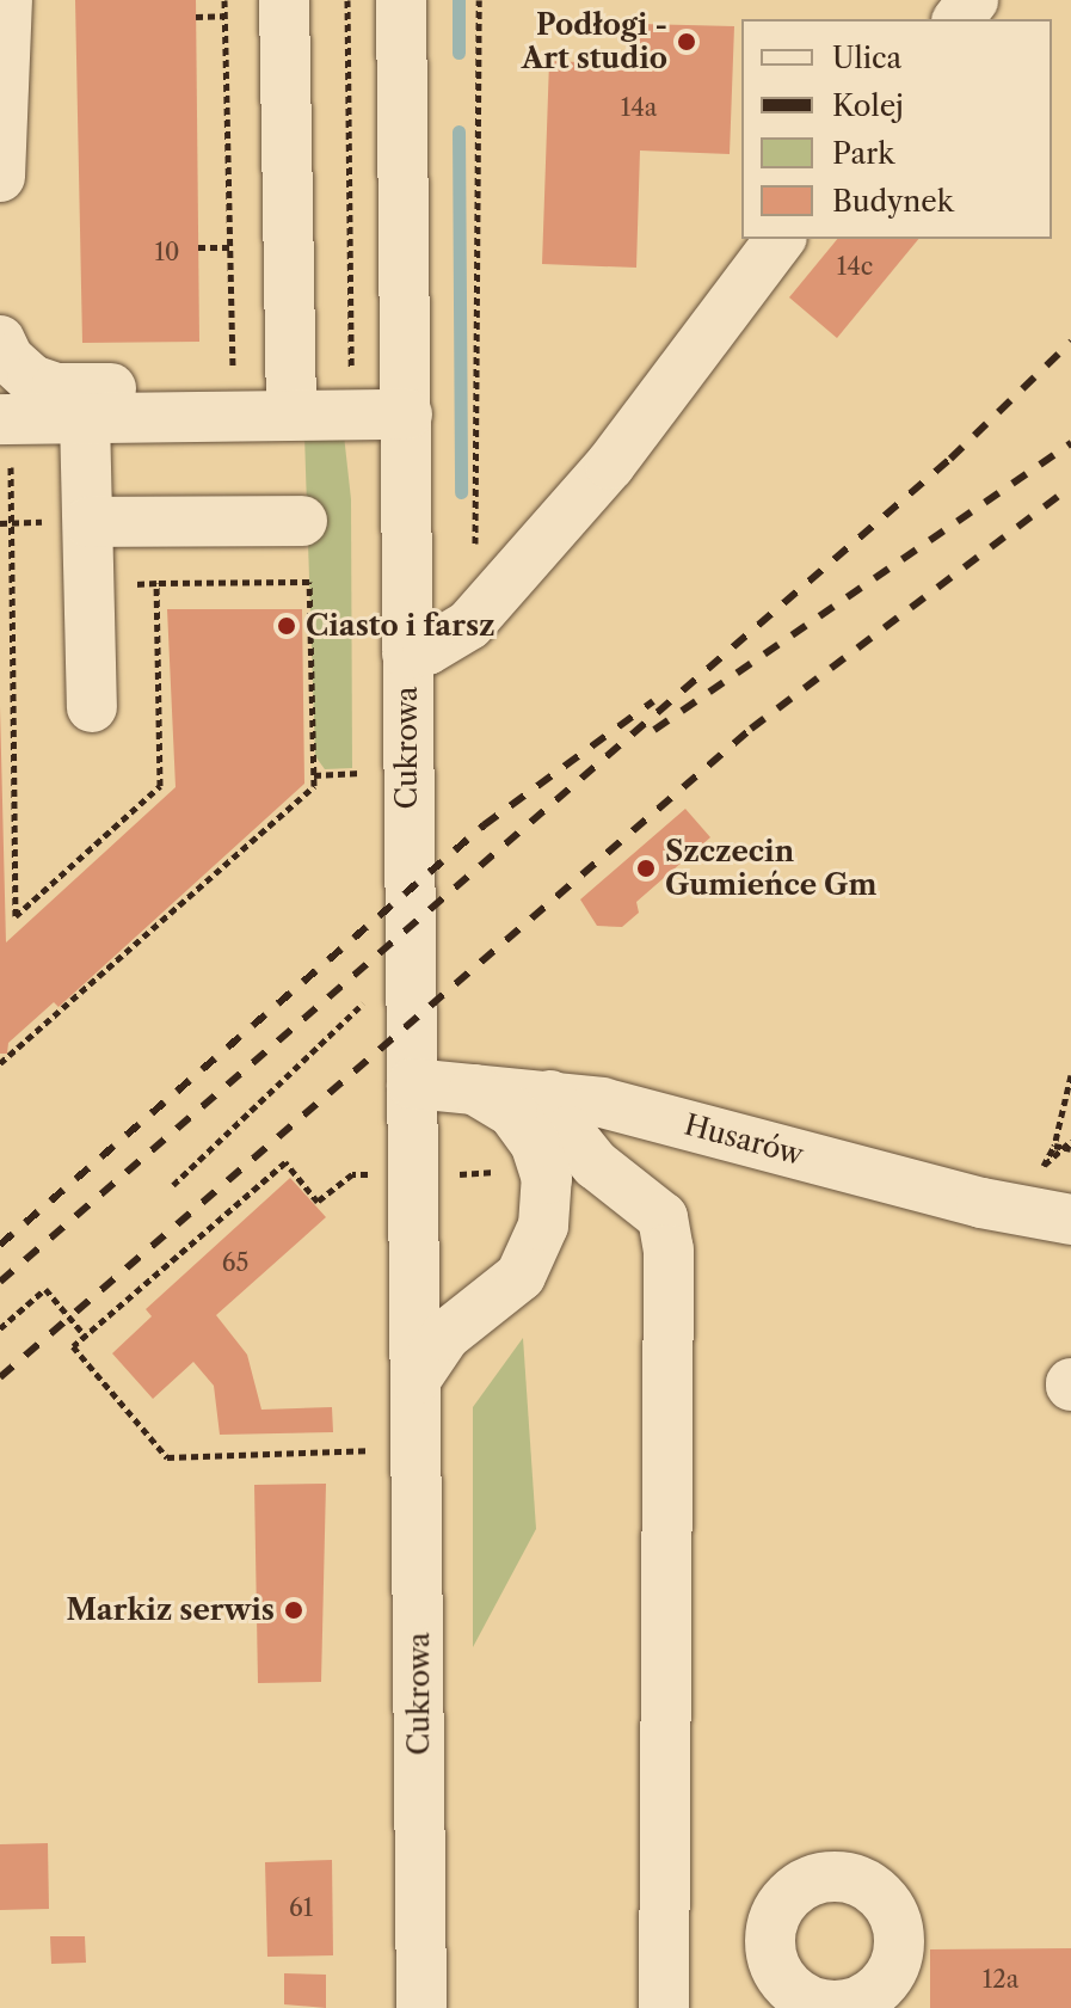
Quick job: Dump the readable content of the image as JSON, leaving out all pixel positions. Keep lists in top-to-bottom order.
{
  "streets": {
    "street": ["Cukrowa", "Husarów"]
  },
  "crossings": [
    ["Cukrowa", "Husarów"]
  ],
  "places": [
    "Podłogi - Art studio",
    "Ciasto i farsz",
    "Szczecin Gumieńce Gm",
    "Markiz serwis"
  ],
  "house_numbers": [
    "14a",
    "10",
    "14c",
    "65",
    "61",
    "12a"
  ],
  "legend": [
    "Ulica",
    "Kolej",
    "Park",
    "Budynek"
  ]
}
